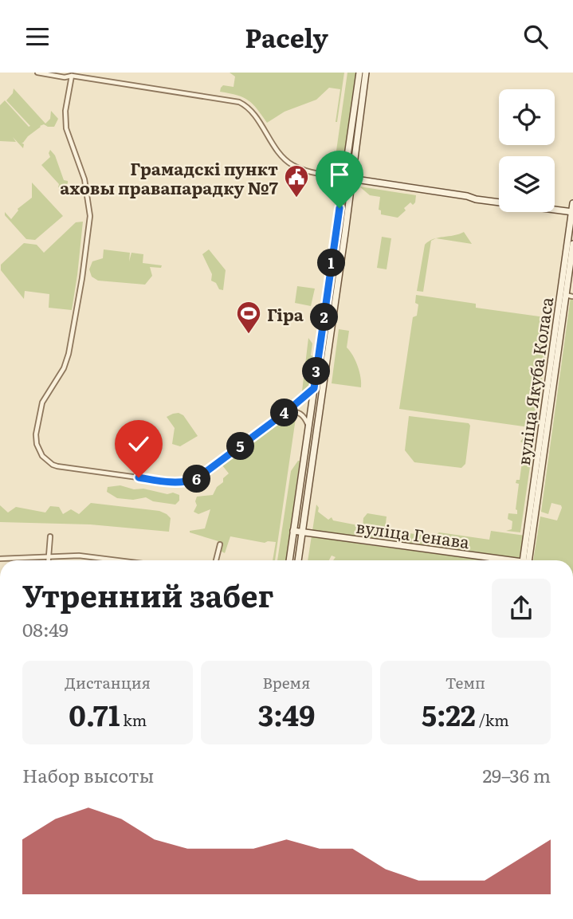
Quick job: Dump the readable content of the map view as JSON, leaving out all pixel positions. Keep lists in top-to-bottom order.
{
  "streets": {
    "main road": ["вуліца Якуба Коласа", "вуліца Генава"]
  },
  "places": {
    "public building": ["Грамадскі пункт аховы правапарадку №7"],
    "sports": ["Гіра"]
  },
  "page": {
    "header": "Pacely",
    "pins": [
      "1",
      "2",
      "3",
      "4",
      "5",
      "6"
    ],
    "heading": ["Утренний забег", "08:49"],
    "stats": [
      ["Дистанция", "0.71 km"],
      ["Время", "3:49"],
      ["Темп", "5:22 /km"]
    ],
    "chart": ["Набор высоты", "29–36 m"]
  }
}
